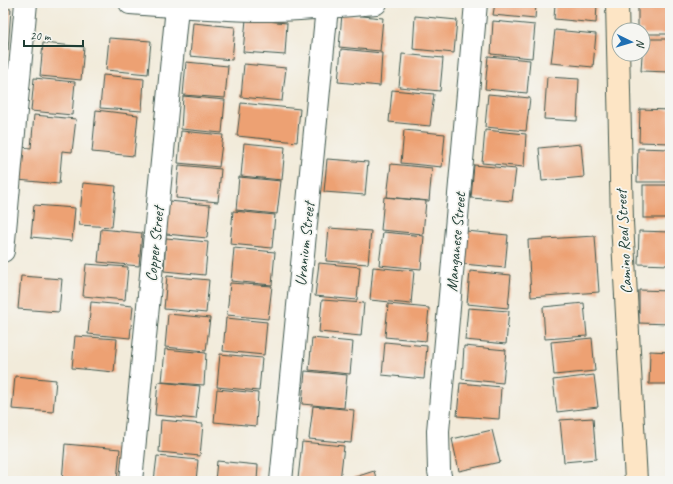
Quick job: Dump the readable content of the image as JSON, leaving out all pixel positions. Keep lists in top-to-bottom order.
{
  "streets": {
    "street": [
      "Manganese Street",
      "Camino Real Street",
      "Copper Street",
      "Uranium Street"
    ]
  },
  "scale_bar": "20 m",
  "north": "right"
}
